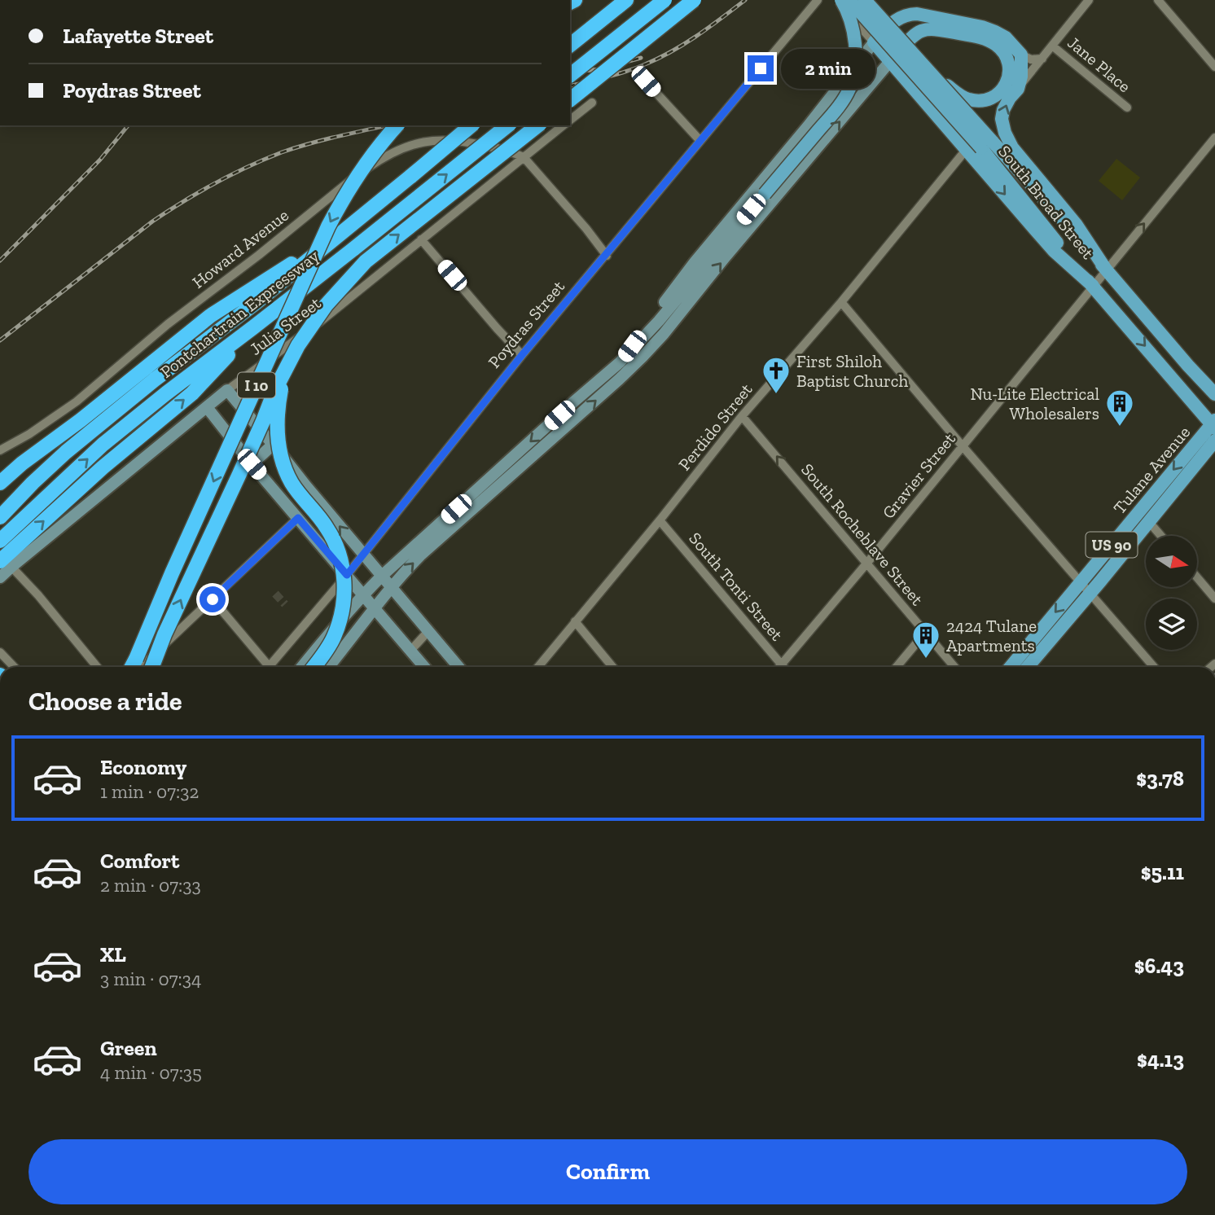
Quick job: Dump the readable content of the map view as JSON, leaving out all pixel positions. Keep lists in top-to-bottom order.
{
  "streets": {
    "highway": ["Pontchartrain Expressway", "I 10"],
    "main road": [
      "South Broad Street",
      "Julia Street",
      "Tulane Avenue",
      "US 90"
    ],
    "street": [
      "Jane Place",
      "Howard Avenue",
      "Poydras Street",
      "Perdido Street",
      "Gravier Street",
      "South Rocheblave Street",
      "South Tonti Street"
    ]
  },
  "crossings": [
    ["South Broad Street", "Tulane Avenue"],
    ["South Broad Street", "Gravier Street"],
    ["Howard Avenue", "Julia Street"],
    ["Perdido Street", "South Rocheblave Street"],
    ["Perdido Street", "South Tonti Street"],
    ["Gravier Street", "South Rocheblave Street"],
    ["Gravier Street", "South Tonti Street"]
  ],
  "one_way": ["South Rocheblave Street"],
  "places": {
    "church": ["First Shiloh Baptist Church"],
    "building": ["Nu-Lite Electrical Wholesalers", "2424 Tulane Apartments"]
  },
  "north": "right",
  "page": {
    "banner": ["Lafayette Street", "Poydras Street"],
    "bubble": "2 min",
    "heading": "Choose a ride",
    "list": [
      {
        "name": "Economy",
        "note": "1 min · 07:32",
        "value": "$3.78"
      },
      {
        "name": "Comfort",
        "note": "2 min · 07:33",
        "value": "$5.11"
      },
      {
        "name": "XL",
        "note": "3 min · 07:34",
        "value": "$6.43"
      },
      {
        "name": "Green",
        "note": "4 min · 07:35",
        "value": "$4.13"
      }
    ],
    "buttons": "Confirm"
  }
}
